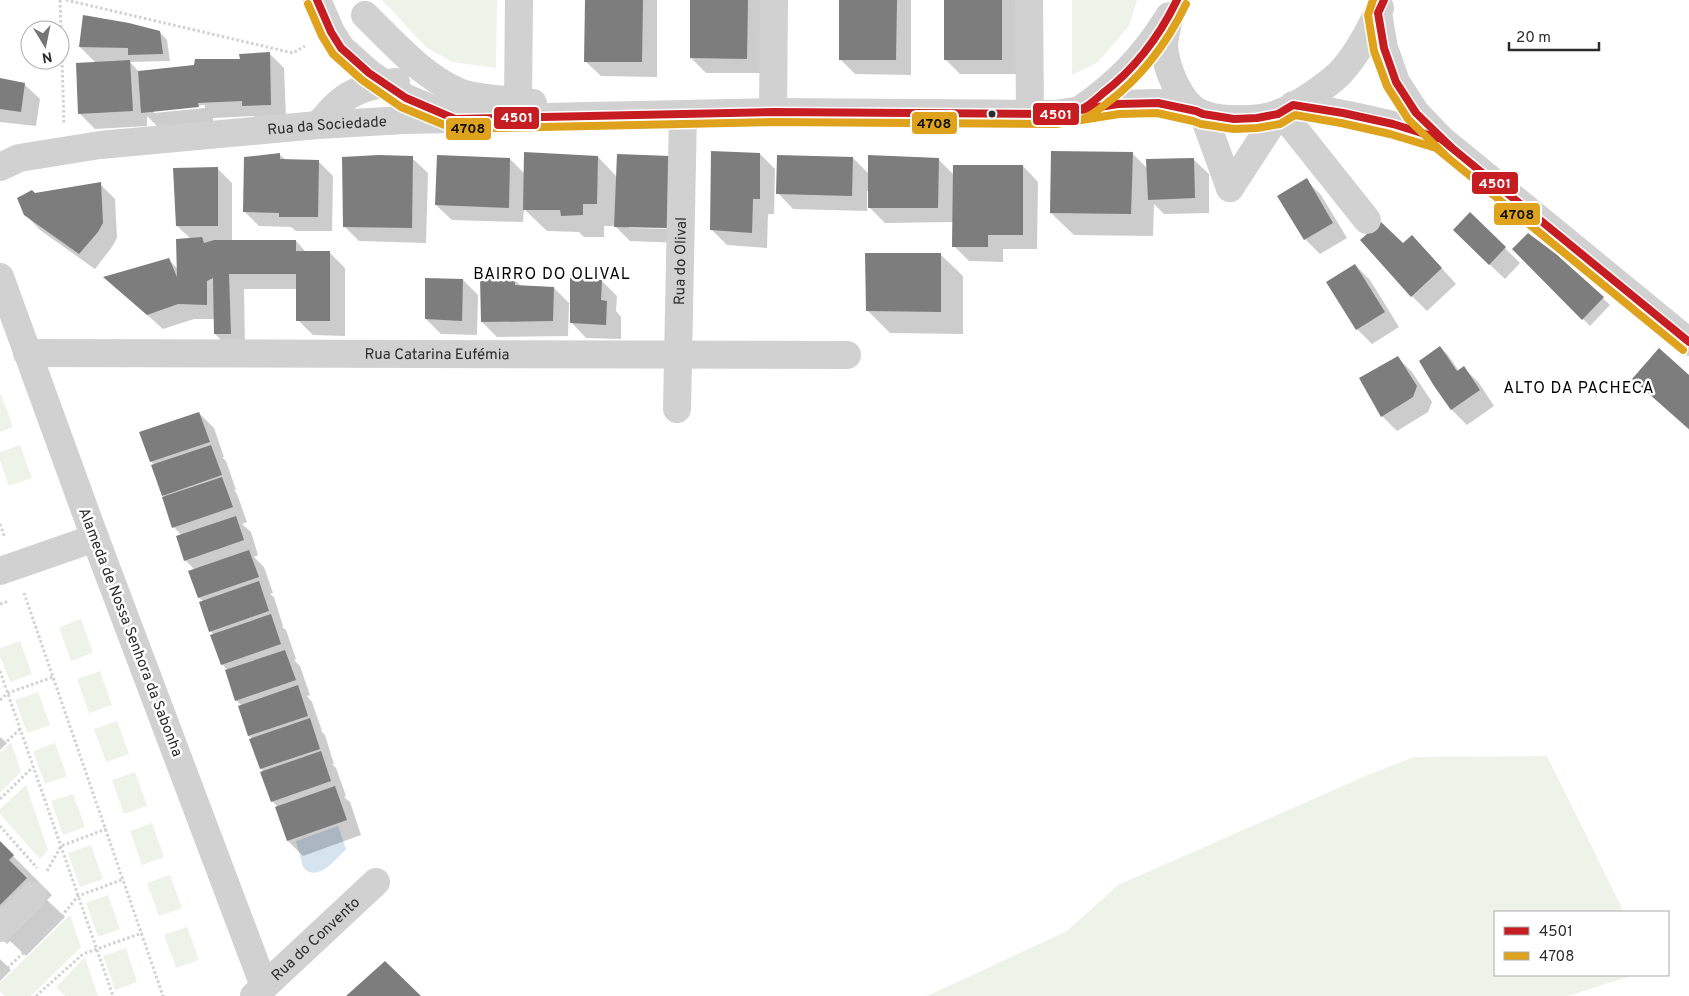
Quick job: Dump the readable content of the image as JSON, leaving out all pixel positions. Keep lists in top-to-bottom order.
{
  "streets": {
    "street": [
      "Rua da Sociedade",
      "Rua do Olival",
      "Rua Catarina Eufémia",
      "Alameda de Nossa Senhora da Sabonha",
      "Rua do Convento"
    ]
  },
  "crossings": [
    ["Rua da Sociedade", "Rua do Olival"],
    ["Rua do Olival", "Rua Catarina Eufémia"],
    ["Rua Catarina Eufémia", "Alameda de Nossa Senhora da Sabonha"],
    ["Alameda de Nossa Senhora da Sabonha", "Rua do Convento"]
  ],
  "districts": ["BAIRRO DO OLIVAL", "ALTO DA PACHECA"],
  "lines": ["transit line 4501", "transit line 4708"],
  "legend": ["4501", "4708"],
  "scale_bar": "20 m",
  "north": "bottom"
}
